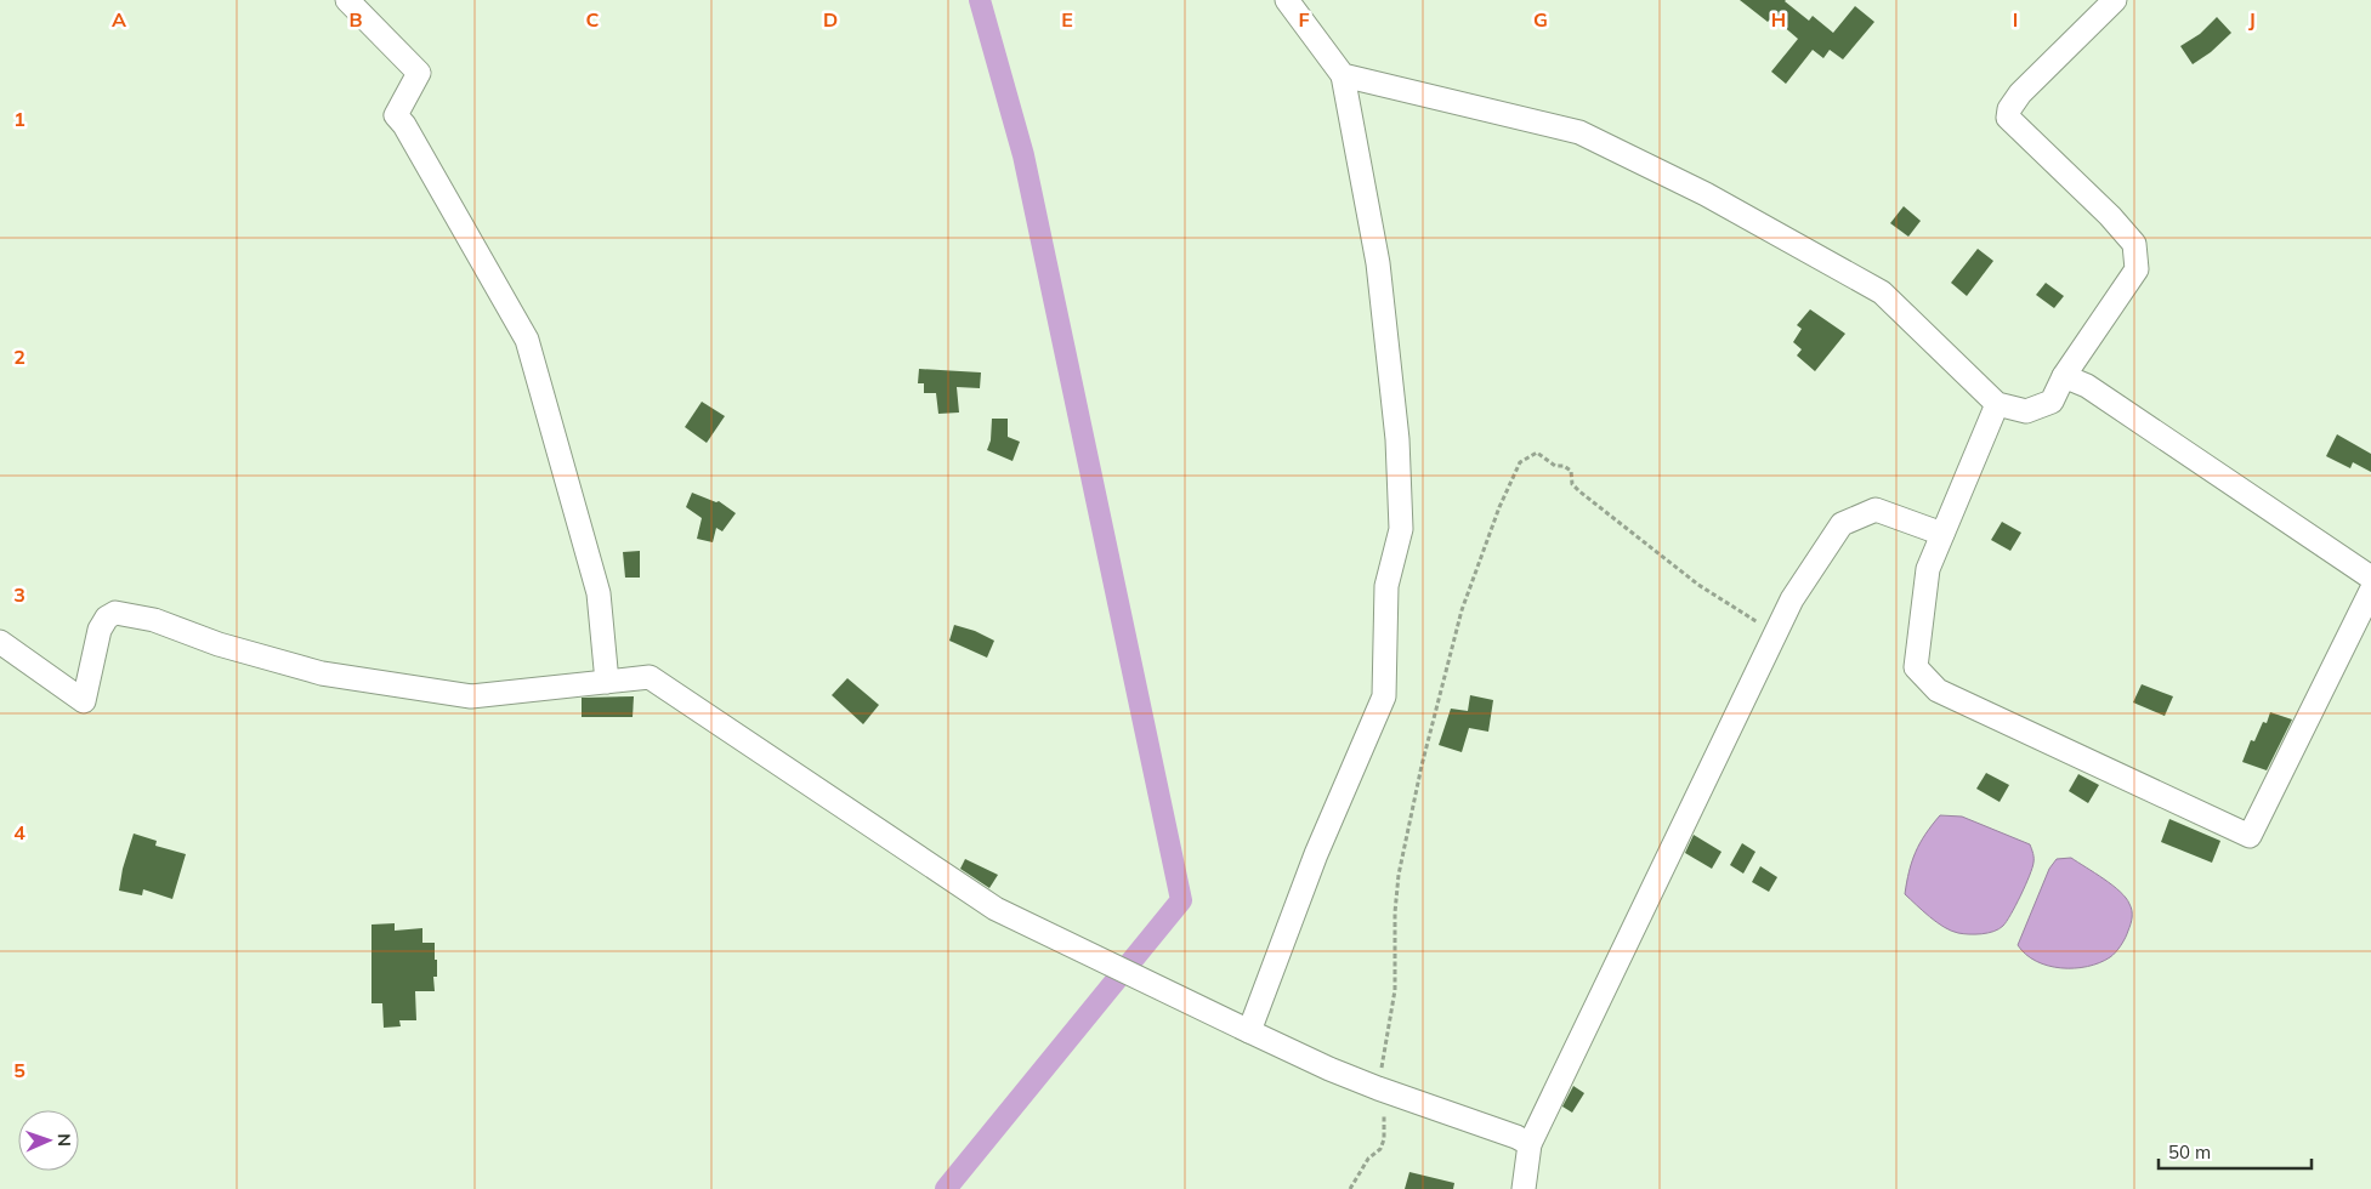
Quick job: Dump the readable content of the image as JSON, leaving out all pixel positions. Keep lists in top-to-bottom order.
{
  "scale_bar": "50 m",
  "north": "right",
  "grid": {
    "columns": [
      "A",
      "B",
      "C",
      "D",
      "E",
      "F",
      "G",
      "H",
      "I",
      "J"
    ],
    "rows": [
      "1",
      "2",
      "3",
      "4",
      "5"
    ]
  }
}
